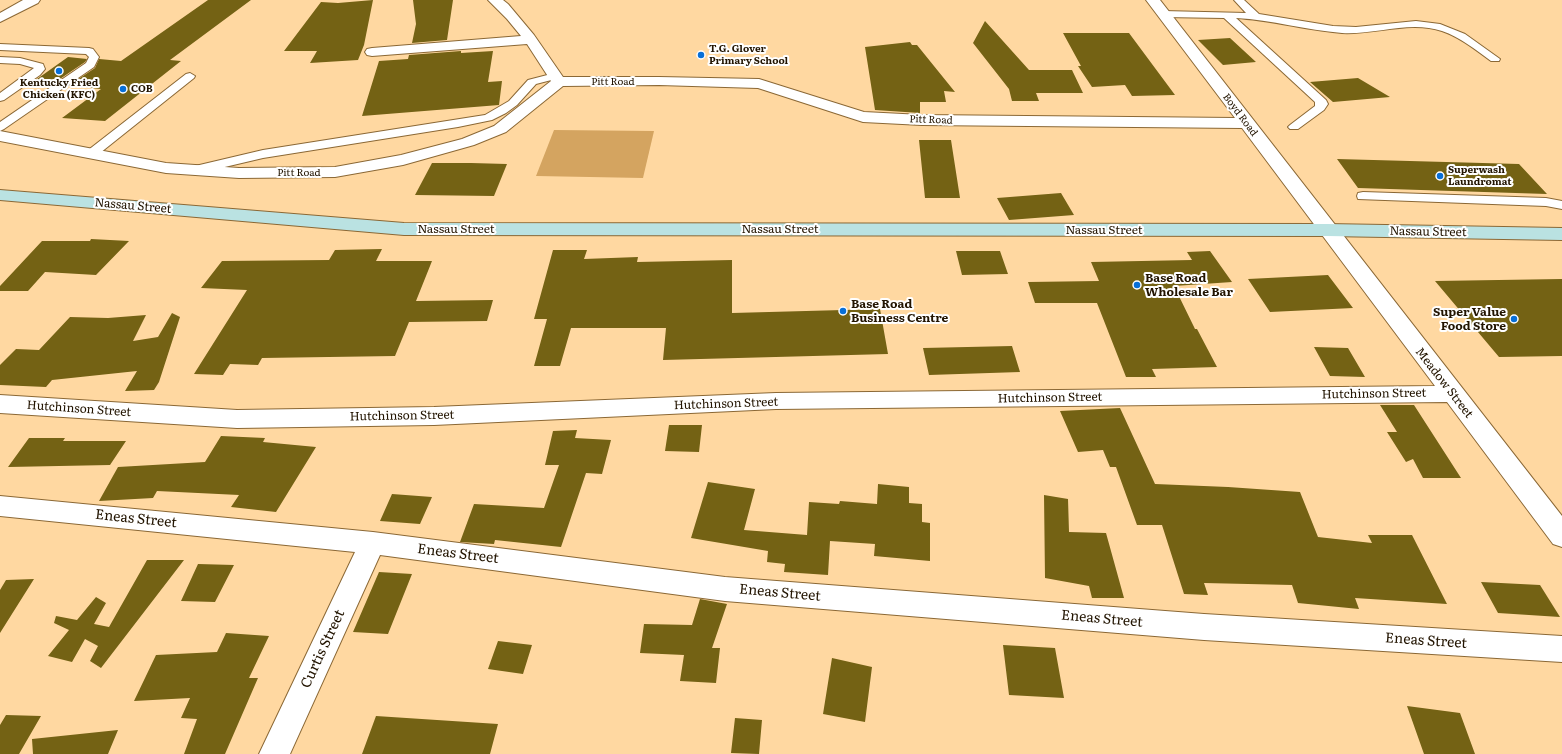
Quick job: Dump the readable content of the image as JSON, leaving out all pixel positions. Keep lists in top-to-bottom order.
{
  "streets": {
    "main road": ["Nassau Street"],
    "street": [
      "Pitt Road",
      "Boyd Road",
      "Meadow Street",
      "Hutchinson Street",
      "Eneas Street",
      "Curtis Street"
    ]
  },
  "crossings": [
    ["Pitt Road", "Boyd Road"],
    ["Boyd Road", "Nassau Street"],
    ["Boyd Road", "Meadow Street"],
    ["Nassau Street", "Meadow Street"],
    ["Meadow Street", "Hutchinson Street"],
    ["Eneas Street", "Curtis Street"]
  ],
  "places": [
    "T.G. Glover Primary School",
    "Kentucky Fried Chicken (KFC)",
    "COB",
    "Superwash Laundromat",
    "Base Road Wholesale Bar",
    "Base Road Business Centre",
    "Super Value Food Store"
  ]
}
